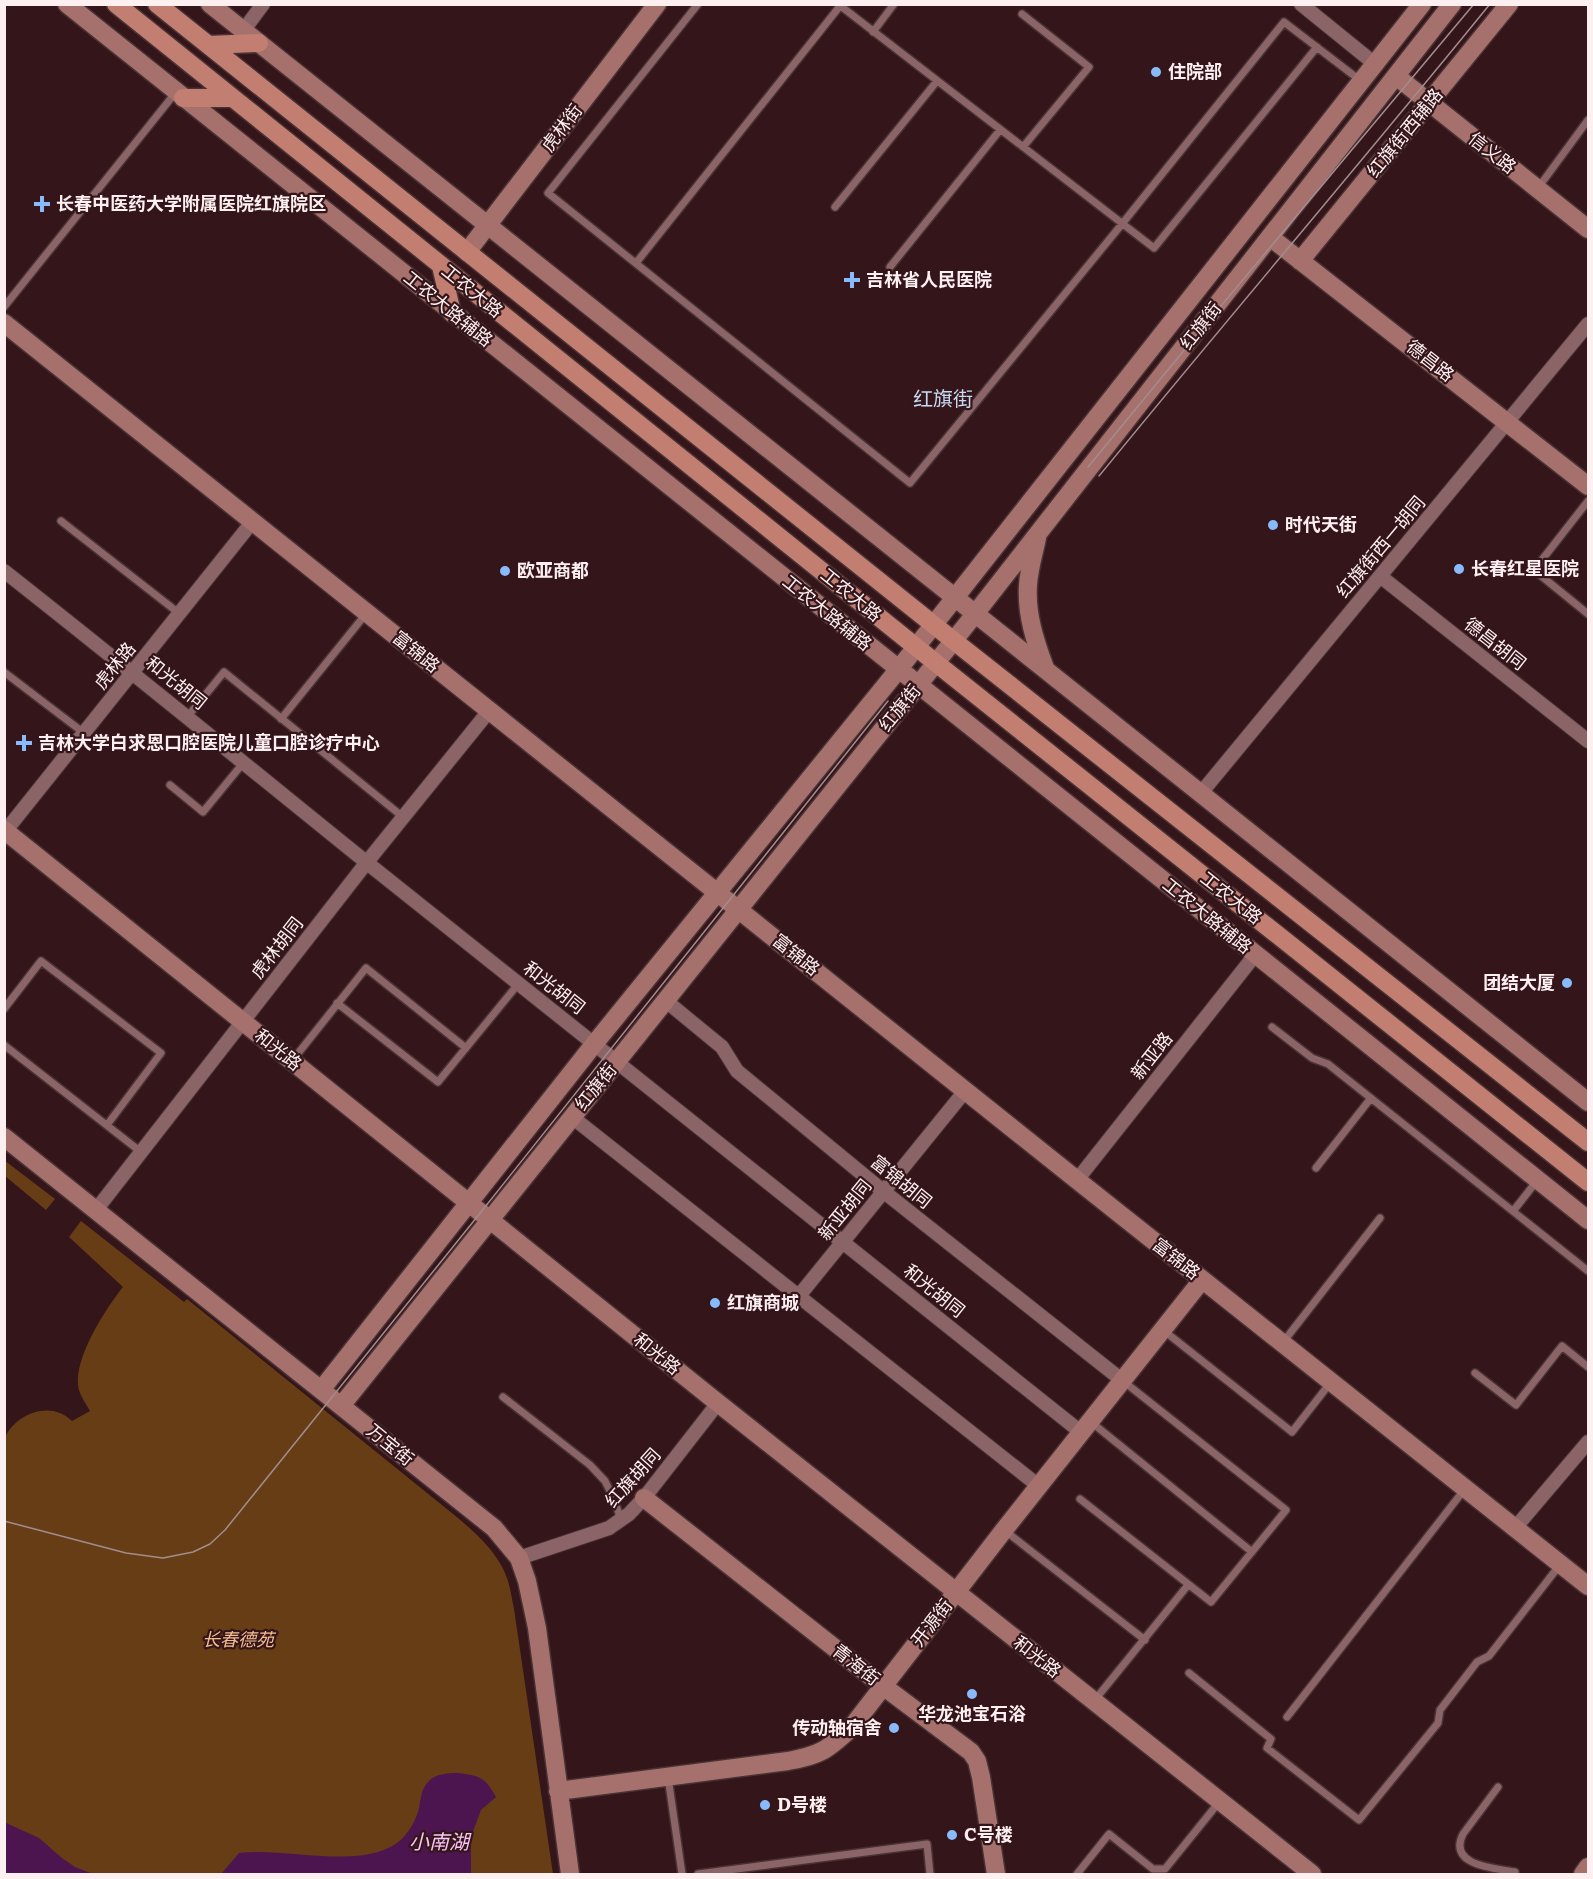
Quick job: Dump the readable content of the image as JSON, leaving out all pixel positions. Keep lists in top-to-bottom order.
{
  "streets": {
    "main road": ["工农大路"],
    "street": [
      "虎林街",
      "红旗街西辅路",
      "信义路",
      "工农大路辅路",
      "红旗街",
      "德昌路",
      "红旗街西一胡同",
      "德昌胡同",
      "富锦路",
      "虎林路",
      "和光胡同",
      "虎林胡同",
      "和光路",
      "新亚路",
      "富锦胡同",
      "新亚胡同",
      "万宝街",
      "红旗胡同",
      "开源街",
      "青海街"
    ]
  },
  "crossings": [
    ["虎林街", "工农大路"],
    ["红旗街西辅路", "信义路"],
    ["红旗街西辅路", "德昌路"],
    ["信义路", "红旗街"],
    ["工农大路", "红旗街"],
    ["工农大路辅路", "红旗街"],
    ["工农大路辅路", "新亚路"],
    ["红旗街", "德昌路"],
    ["红旗街", "富锦路"],
    ["红旗街", "和光胡同"],
    ["红旗街", "和光路"],
    ["红旗街", "富锦胡同"],
    ["红旗街", "万宝街"],
    ["德昌路", "红旗街西一胡同"],
    ["红旗街西一胡同", "德昌胡同"],
    ["富锦路", "虎林路"],
    ["富锦路", "虎林胡同"],
    ["富锦路", "新亚路"],
    ["富锦路", "新亚胡同"],
    ["富锦路", "开源街"],
    ["虎林路", "和光胡同"],
    ["虎林路", "和光路"],
    ["和光胡同", "虎林胡同"],
    ["和光胡同", "新亚胡同"],
    ["和光胡同", "开源街"],
    ["虎林胡同", "和光路"],
    ["虎林胡同", "万宝街"],
    ["和光路", "红旗胡同"],
    ["和光路", "开源街"],
    ["富锦胡同", "新亚胡同"],
    ["富锦胡同", "开源街"],
    ["万宝街", "红旗胡同"],
    ["万宝街", "开源街"],
    ["红旗胡同", "青海街"],
    ["开源街", "青海街"]
  ],
  "districts": ["红旗街"],
  "water": ["小南湖"],
  "parks": ["长春德苑"],
  "places": {
    "other": [
      "住院部",
      "时代天街",
      "长春红星医院",
      "欧亚商都",
      "团结大厦",
      "红旗商城",
      "华龙池宝石浴",
      "传动轴宿舍",
      "D号楼",
      "C号楼"
    ],
    "health": ["长春中医药大学附属医院红旗院区", "吉林省人民医院", "吉林大学白求恩口腔医院儿童口腔诊疗中心"]
  }
}
